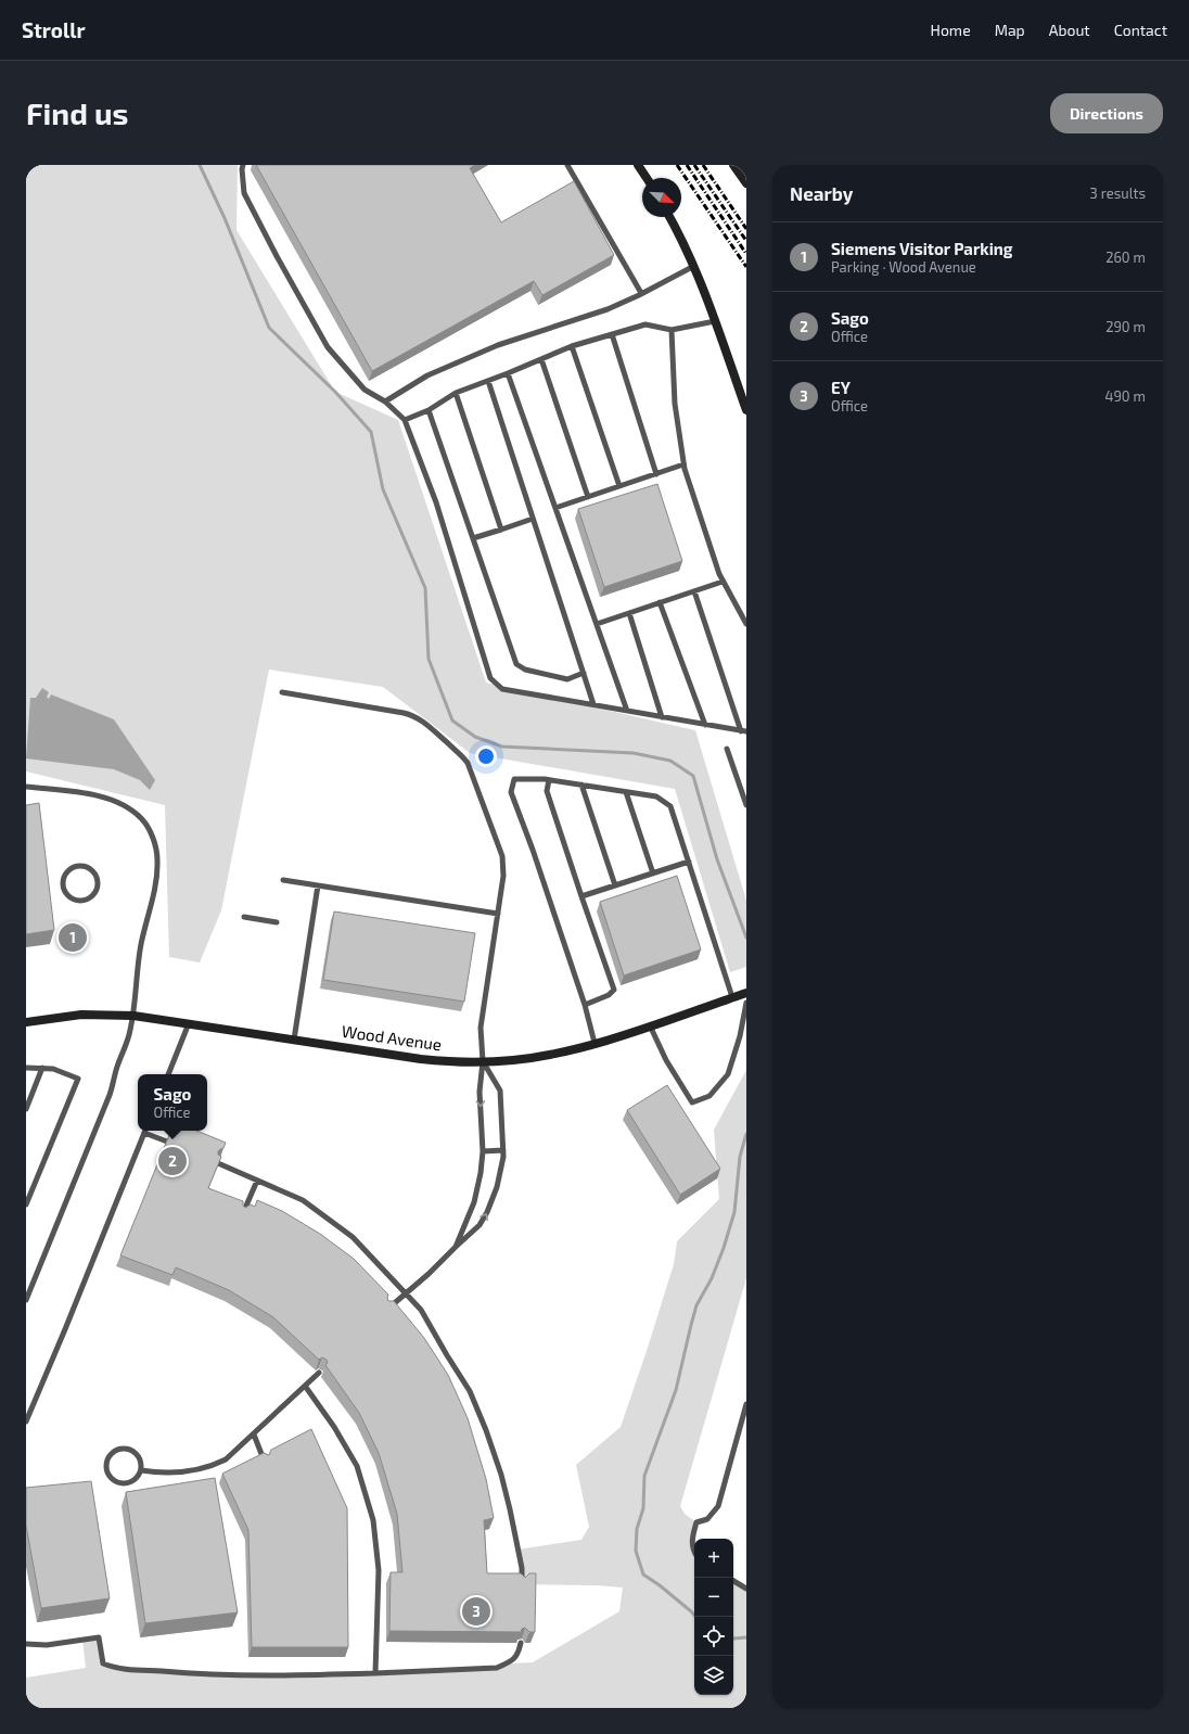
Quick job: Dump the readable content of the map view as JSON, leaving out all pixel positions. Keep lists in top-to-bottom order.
{
  "streets": {
    "street": ["Wood Avenue"]
  },
  "north": "bottom right",
  "page": {
    "header": "Strollr",
    "nav": [
      "Home",
      "Map",
      "About",
      "Contact"
    ],
    "buttons": "Directions",
    "title": "Find us",
    "heading": ["Nearby", "3 results"],
    "list": [
      {
        "mark": "1",
        "name": "Siemens Visitor Parking",
        "note": "Parking · Wood Avenue",
        "value": "260 m"
      },
      {
        "mark": "2",
        "name": "Sago",
        "note": "Office",
        "value": "290 m"
      },
      {
        "mark": "3",
        "name": "EY",
        "note": "Office",
        "value": "490 m"
      }
    ],
    "pins": ["1", "2", "3"],
    "popup": ["Sago", "Office"],
    "map_buttons": ["+", "−"]
  }
}
